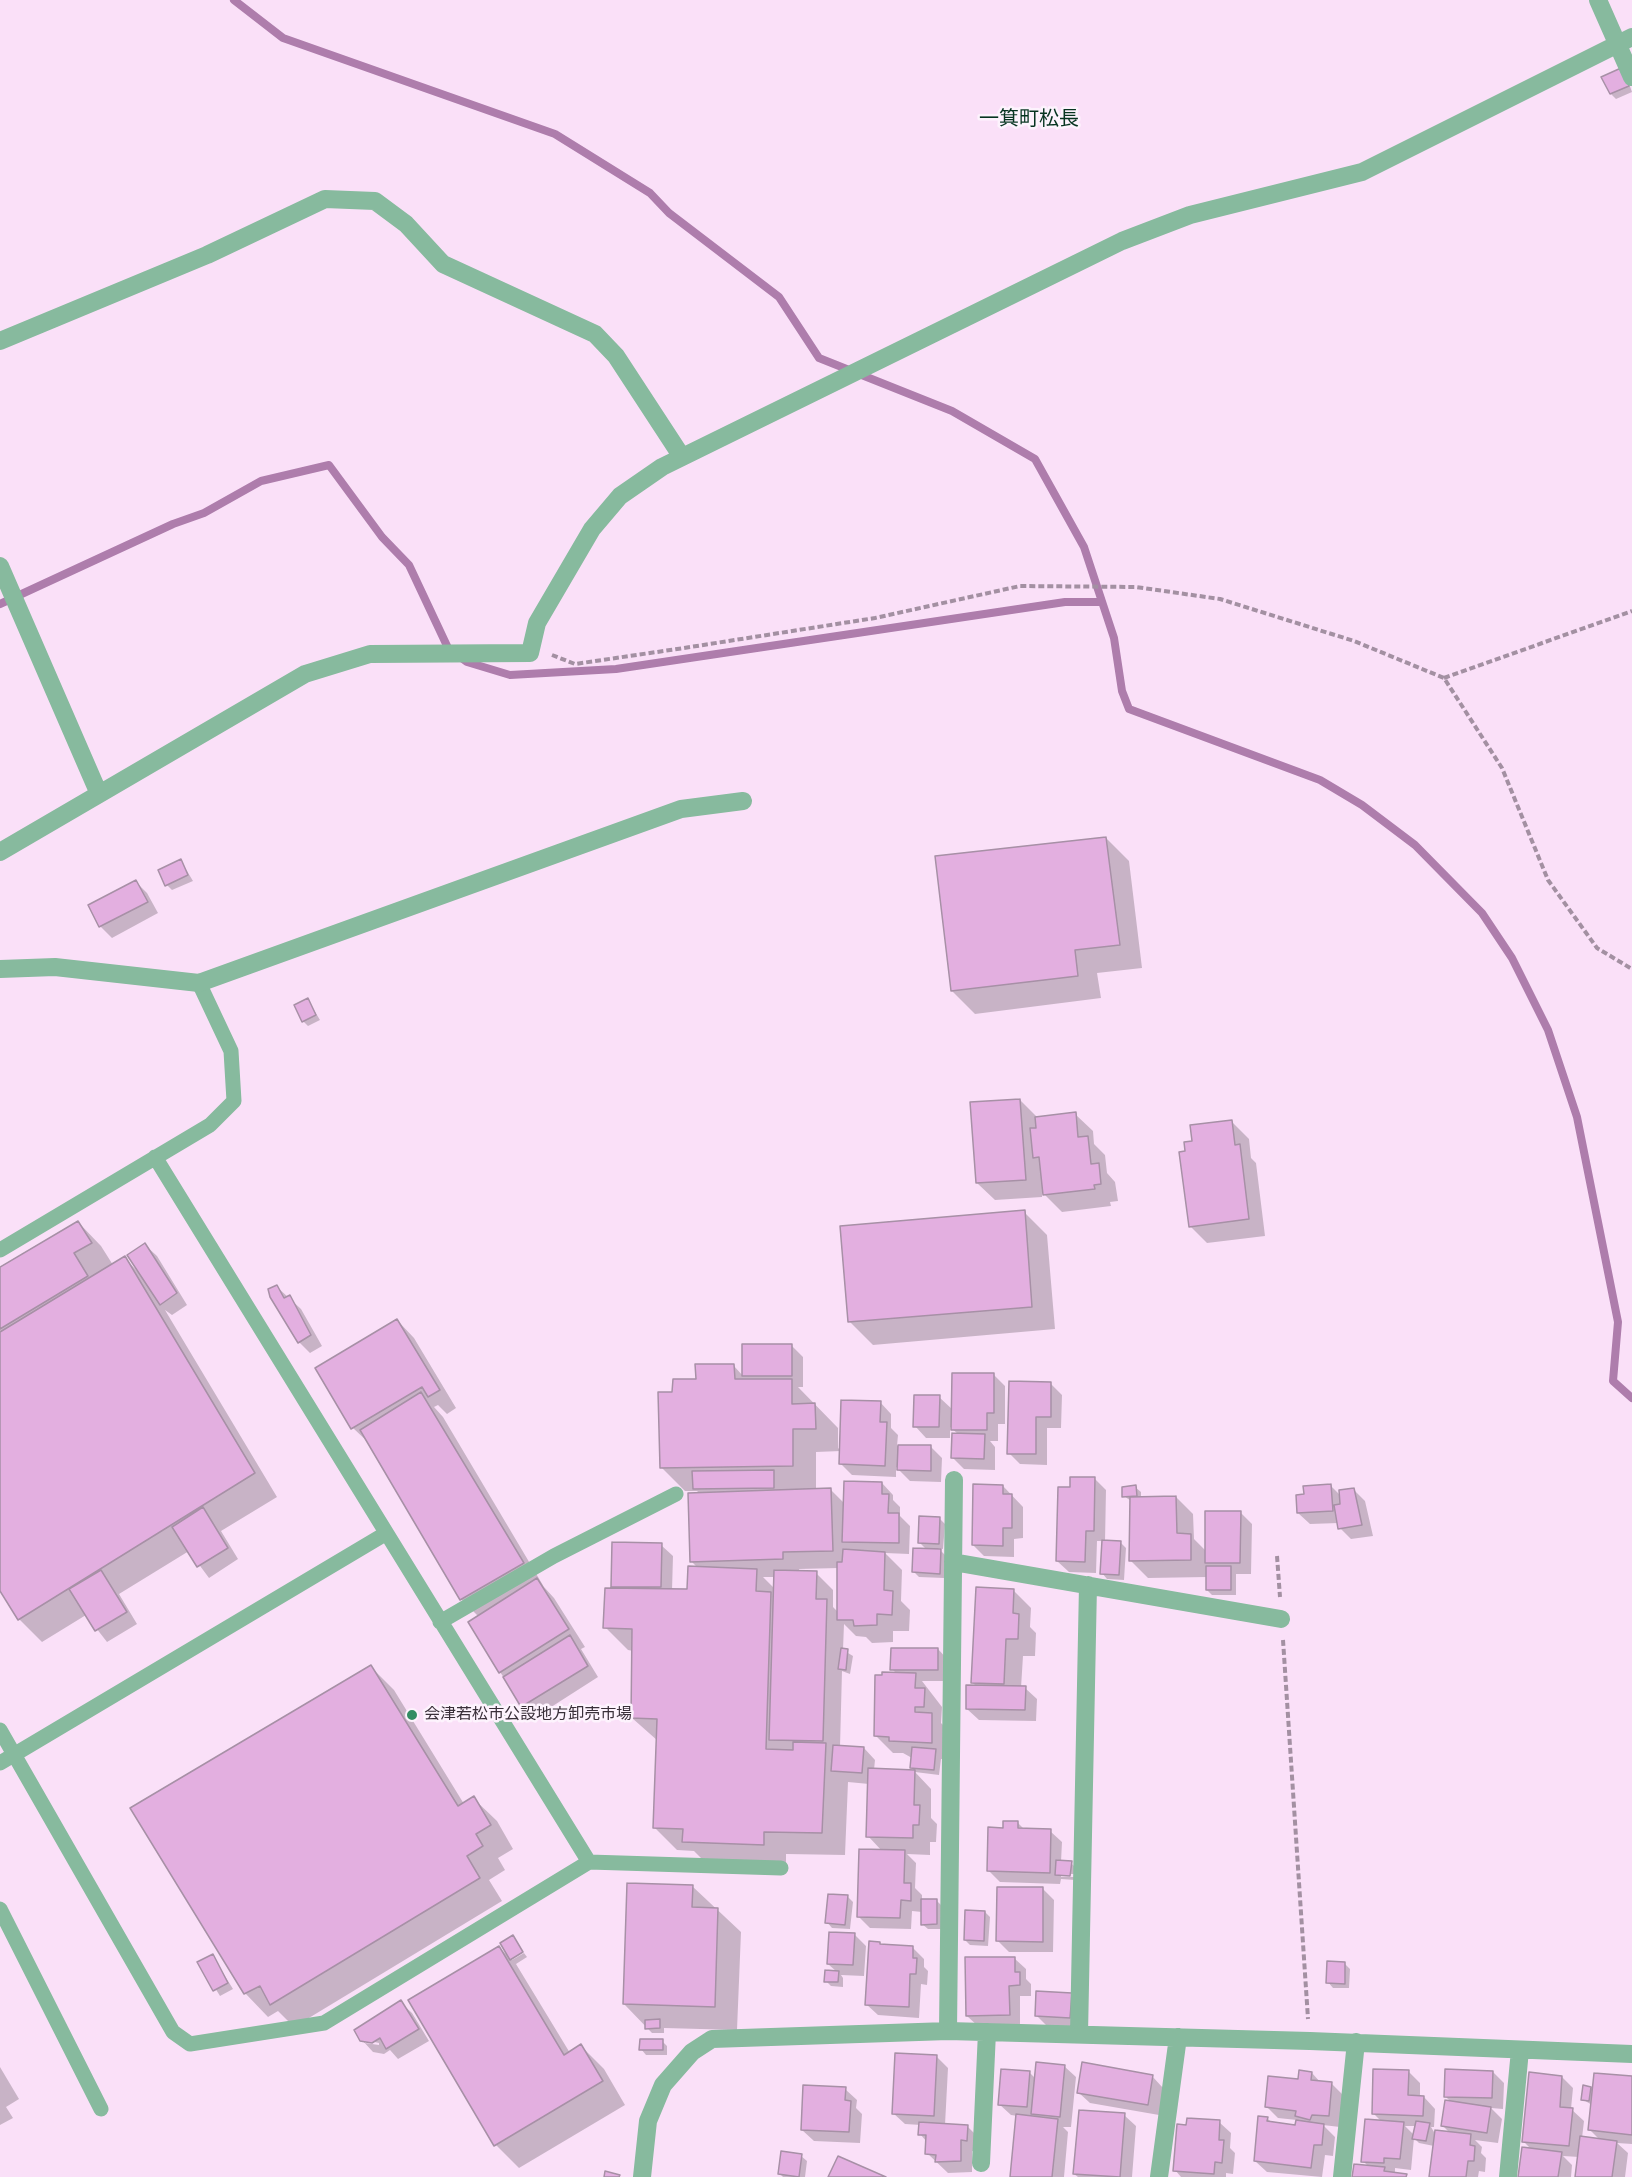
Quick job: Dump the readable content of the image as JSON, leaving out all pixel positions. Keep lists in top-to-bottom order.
{
  "districts": ["一箕町松長"],
  "places": ["会津若松市公設地方卸売市場"]
}
